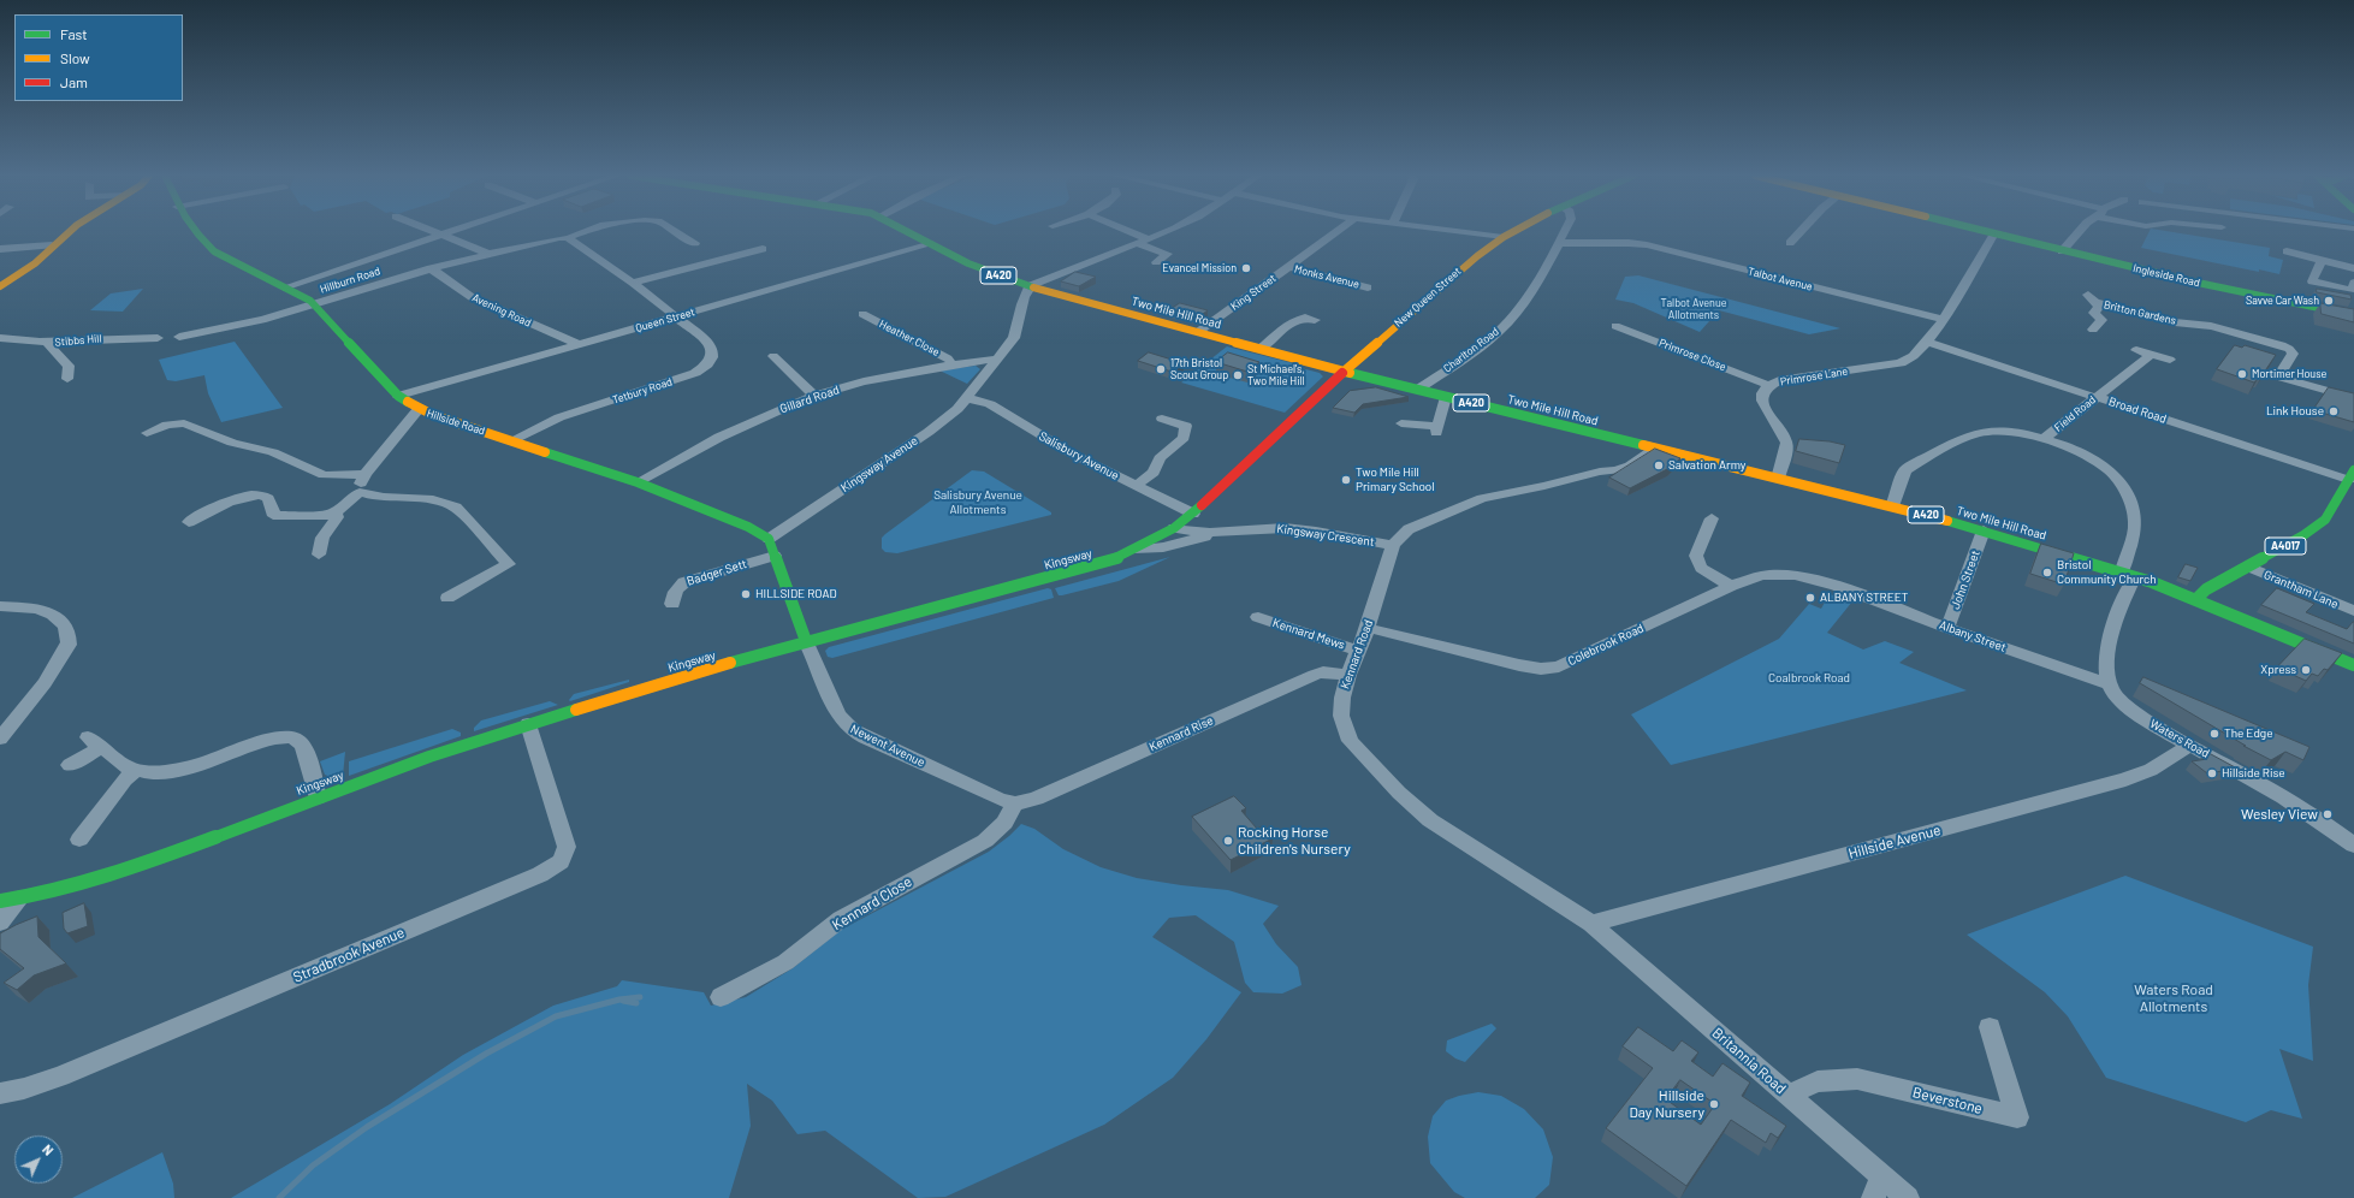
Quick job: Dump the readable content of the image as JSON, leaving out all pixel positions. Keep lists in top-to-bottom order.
{
  "streets": {
    "street": [
      "A420",
      "Ingleside Road",
      "Monks Avenue",
      "Talbot Avenue",
      "Hillburn Road",
      "King Street",
      "New Queen Street",
      "Avening Road",
      "Two Mile Hill Road",
      "Britton Gardens",
      "Queen Street",
      "Heather Close",
      "Stibbs Hill",
      "Charlton Road",
      "Primrose Close",
      "Primrose Lane",
      "Tetbury Road",
      "Gillard Road",
      "Broad Road",
      "Field Road",
      "Hillside Road",
      "Salisbury Avenue",
      "Kingsway Avenue",
      "Kingsway Crescent",
      "A4017",
      "Kingsway",
      "Badger Sett",
      "John Street",
      "Grantham Lane",
      "Kennard Mews",
      "Albany Street",
      "Colebrook Road",
      "Kennard Road",
      "Kennard Rise",
      "Waters Road",
      "Newent Avenue",
      "Hillside Avenue",
      "Kennard Close",
      "Stradbrook Avenue",
      "Britannia Road",
      "Beverstone"
    ]
  },
  "crossings": [
    ["Ingleside Road", "Primrose Lane"],
    ["Monks Avenue", "King Street"],
    ["Talbot Avenue", "Charlton Road"],
    ["Talbot Avenue", "Primrose Lane"],
    ["Hillburn Road", "Avening Road"],
    ["Hillburn Road", "Hillside Road"],
    ["King Street", "Two Mile Hill Road"],
    ["New Queen Street", "Two Mile Hill Road"],
    ["New Queen Street", "Kingsway"],
    ["Avening Road", "Queen Street"],
    ["Two Mile Hill Road", "Queen Street"],
    ["Two Mile Hill Road", "Charlton Road"],
    ["Two Mile Hill Road", "Primrose Lane"],
    ["Two Mile Hill Road", "Kingsway Avenue"],
    ["Two Mile Hill Road", "A4017"],
    ["Two Mile Hill Road", "Kingsway"],
    ["Two Mile Hill Road", "John Street"],
    ["Two Mile Hill Road", "Kennard Road"],
    ["Two Mile Hill Road", "Waters Road"],
    ["Queen Street", "Tetbury Road"],
    ["Queen Street", "Hillside Road"],
    ["Heather Close", "Gillard Road"],
    ["Primrose Close", "Primrose Lane"],
    ["Primrose Lane", "Broad Road"],
    ["Tetbury Road", "Hillside Road"],
    ["Gillard Road", "Hillside Road"],
    ["Gillard Road", "Kingsway Avenue"],
    ["Broad Road", "Field Road"],
    ["Broad Road", "A4017"],
    ["Field Road", "Waters Road"],
    ["Hillside Road", "Kingsway Avenue"],
    ["Salisbury Avenue", "Kingsway Avenue"],
    ["Salisbury Avenue", "Kingsway"],
    ["Kingsway Crescent", "Kingsway"],
    ["Kingsway Crescent", "Kennard Road"],
    ["A4017", "Grantham Lane"],
    ["Kingsway", "Newent Avenue"],
    ["Kingsway", "Stradbrook Avenue"],
    ["John Street", "Albany Street"],
    ["Kennard Mews", "Kennard Road"],
    ["Albany Street", "Colebrook Road"],
    ["Albany Street", "Waters Road"],
    ["Colebrook Road", "Kennard Road"],
    ["Kennard Road", "Kennard Rise"],
    ["Kennard Road", "Hillside Avenue"],
    ["Kennard Road", "Britannia Road"],
    ["Kennard Rise", "Newent Avenue"],
    ["Kennard Rise", "Kennard Close"],
    ["Waters Road", "Hillside Avenue"],
    ["Newent Avenue", "Kennard Close"],
    ["Hillside Avenue", "Britannia Road"],
    ["Britannia Road", "Beverstone"]
  ],
  "parks": [
    "Talbot Avenue Allotments",
    "Salisbury Avenue Allotments",
    "Coalbrook Road",
    "Waters Road Allotments"
  ],
  "places": [
    "Evancel Mission",
    "Savve Car Wash",
    "17th Bristol Scout Group",
    "Mortimer House",
    "St Michael's, Two Mile Hill",
    "Link House",
    "Salvation Army",
    "Two Mile Hill Primary School",
    "Bristol Community Church",
    "HILLSIDE ROAD",
    "ALBANY STREET",
    "Xpress",
    "The Edge",
    "Hillside Rise",
    "Wesley View",
    "Rocking Horse Children's Nursery",
    "Hillside Day Nursery"
  ],
  "legend": ["Fast", "Slow", "Jam"],
  "north": "top right"
}
